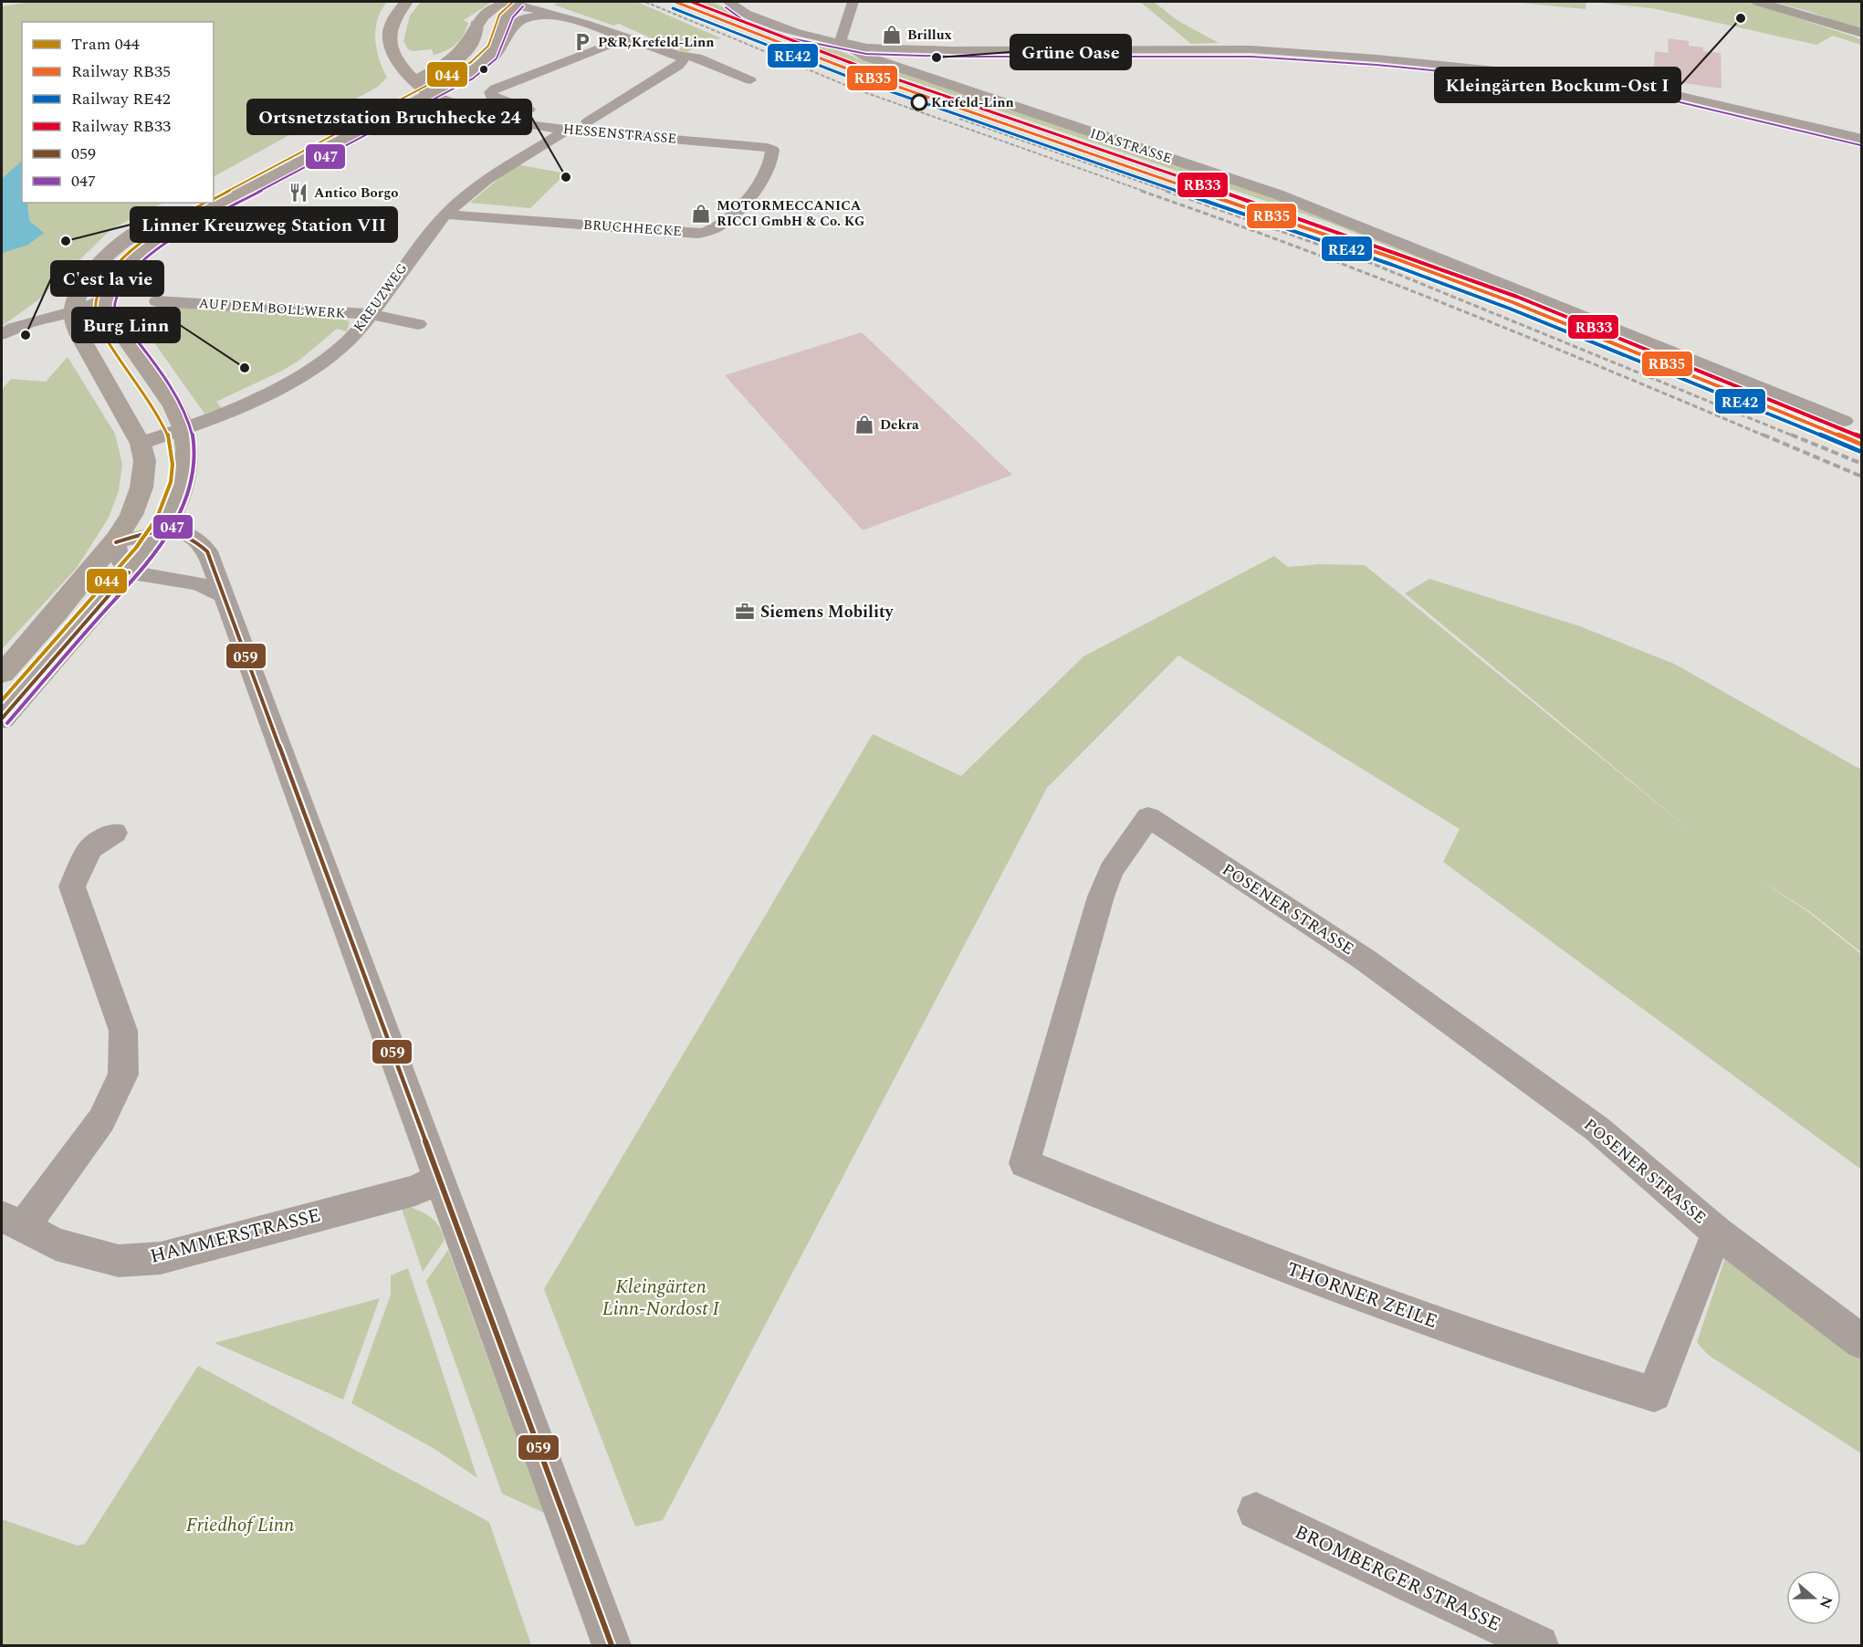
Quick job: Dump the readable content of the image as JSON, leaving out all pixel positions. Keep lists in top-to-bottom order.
{
  "streets": {
    "street": [
      "HESSENSTRASSE",
      "IDASTRASSE",
      "BRUCHHECKE",
      "KREUZWEG",
      "AUF DEM BOLLWERK",
      "POSENER STRASSE",
      "HAMMERSTRASSE",
      "THORNER ZEILE",
      "BROMBERGER STRASSE"
    ]
  },
  "crossings": [
    ["HESSENSTRASSE", "BRUCHHECKE"],
    ["HESSENSTRASSE", "KREUZWEG"],
    ["BRUCHHECKE", "KREUZWEG"],
    ["KREUZWEG", "AUF DEM BOLLWERK"],
    ["POSENER STRASSE", "THORNER ZEILE"]
  ],
  "parks": ["Kleingärten Linn-Nordost I", "Friedhof Linn"],
  "places": {
    "other": [
      "Kleingärten Bockum-Ost I",
      "Grüne Oase",
      "Krefeld-Linn",
      "Ortsnetzstation Bruchhecke 24",
      "Linner Kreuzweg Station VII",
      "C'est la vie",
      "Burg Linn"
    ],
    "shop": ["Brillux", "MOTORMECCANICA RICCI GmbH & Co. KG", "Dekra"],
    "parking": ["P&R,Krefeld-Linn"],
    "restaurant": ["Antico Borgo"],
    "office": ["Siemens Mobility"]
  },
  "lines": [
    "tram line 044",
    "rail line RB35",
    "rail line RB33",
    "transit line 047",
    "rail line RE42",
    "transit line 059"
  ],
  "legend": [
    "Tram 044",
    "Railway RB35",
    "Railway RE42",
    "Railway RB33",
    "059",
    "047"
  ],
  "north": "right"
}
